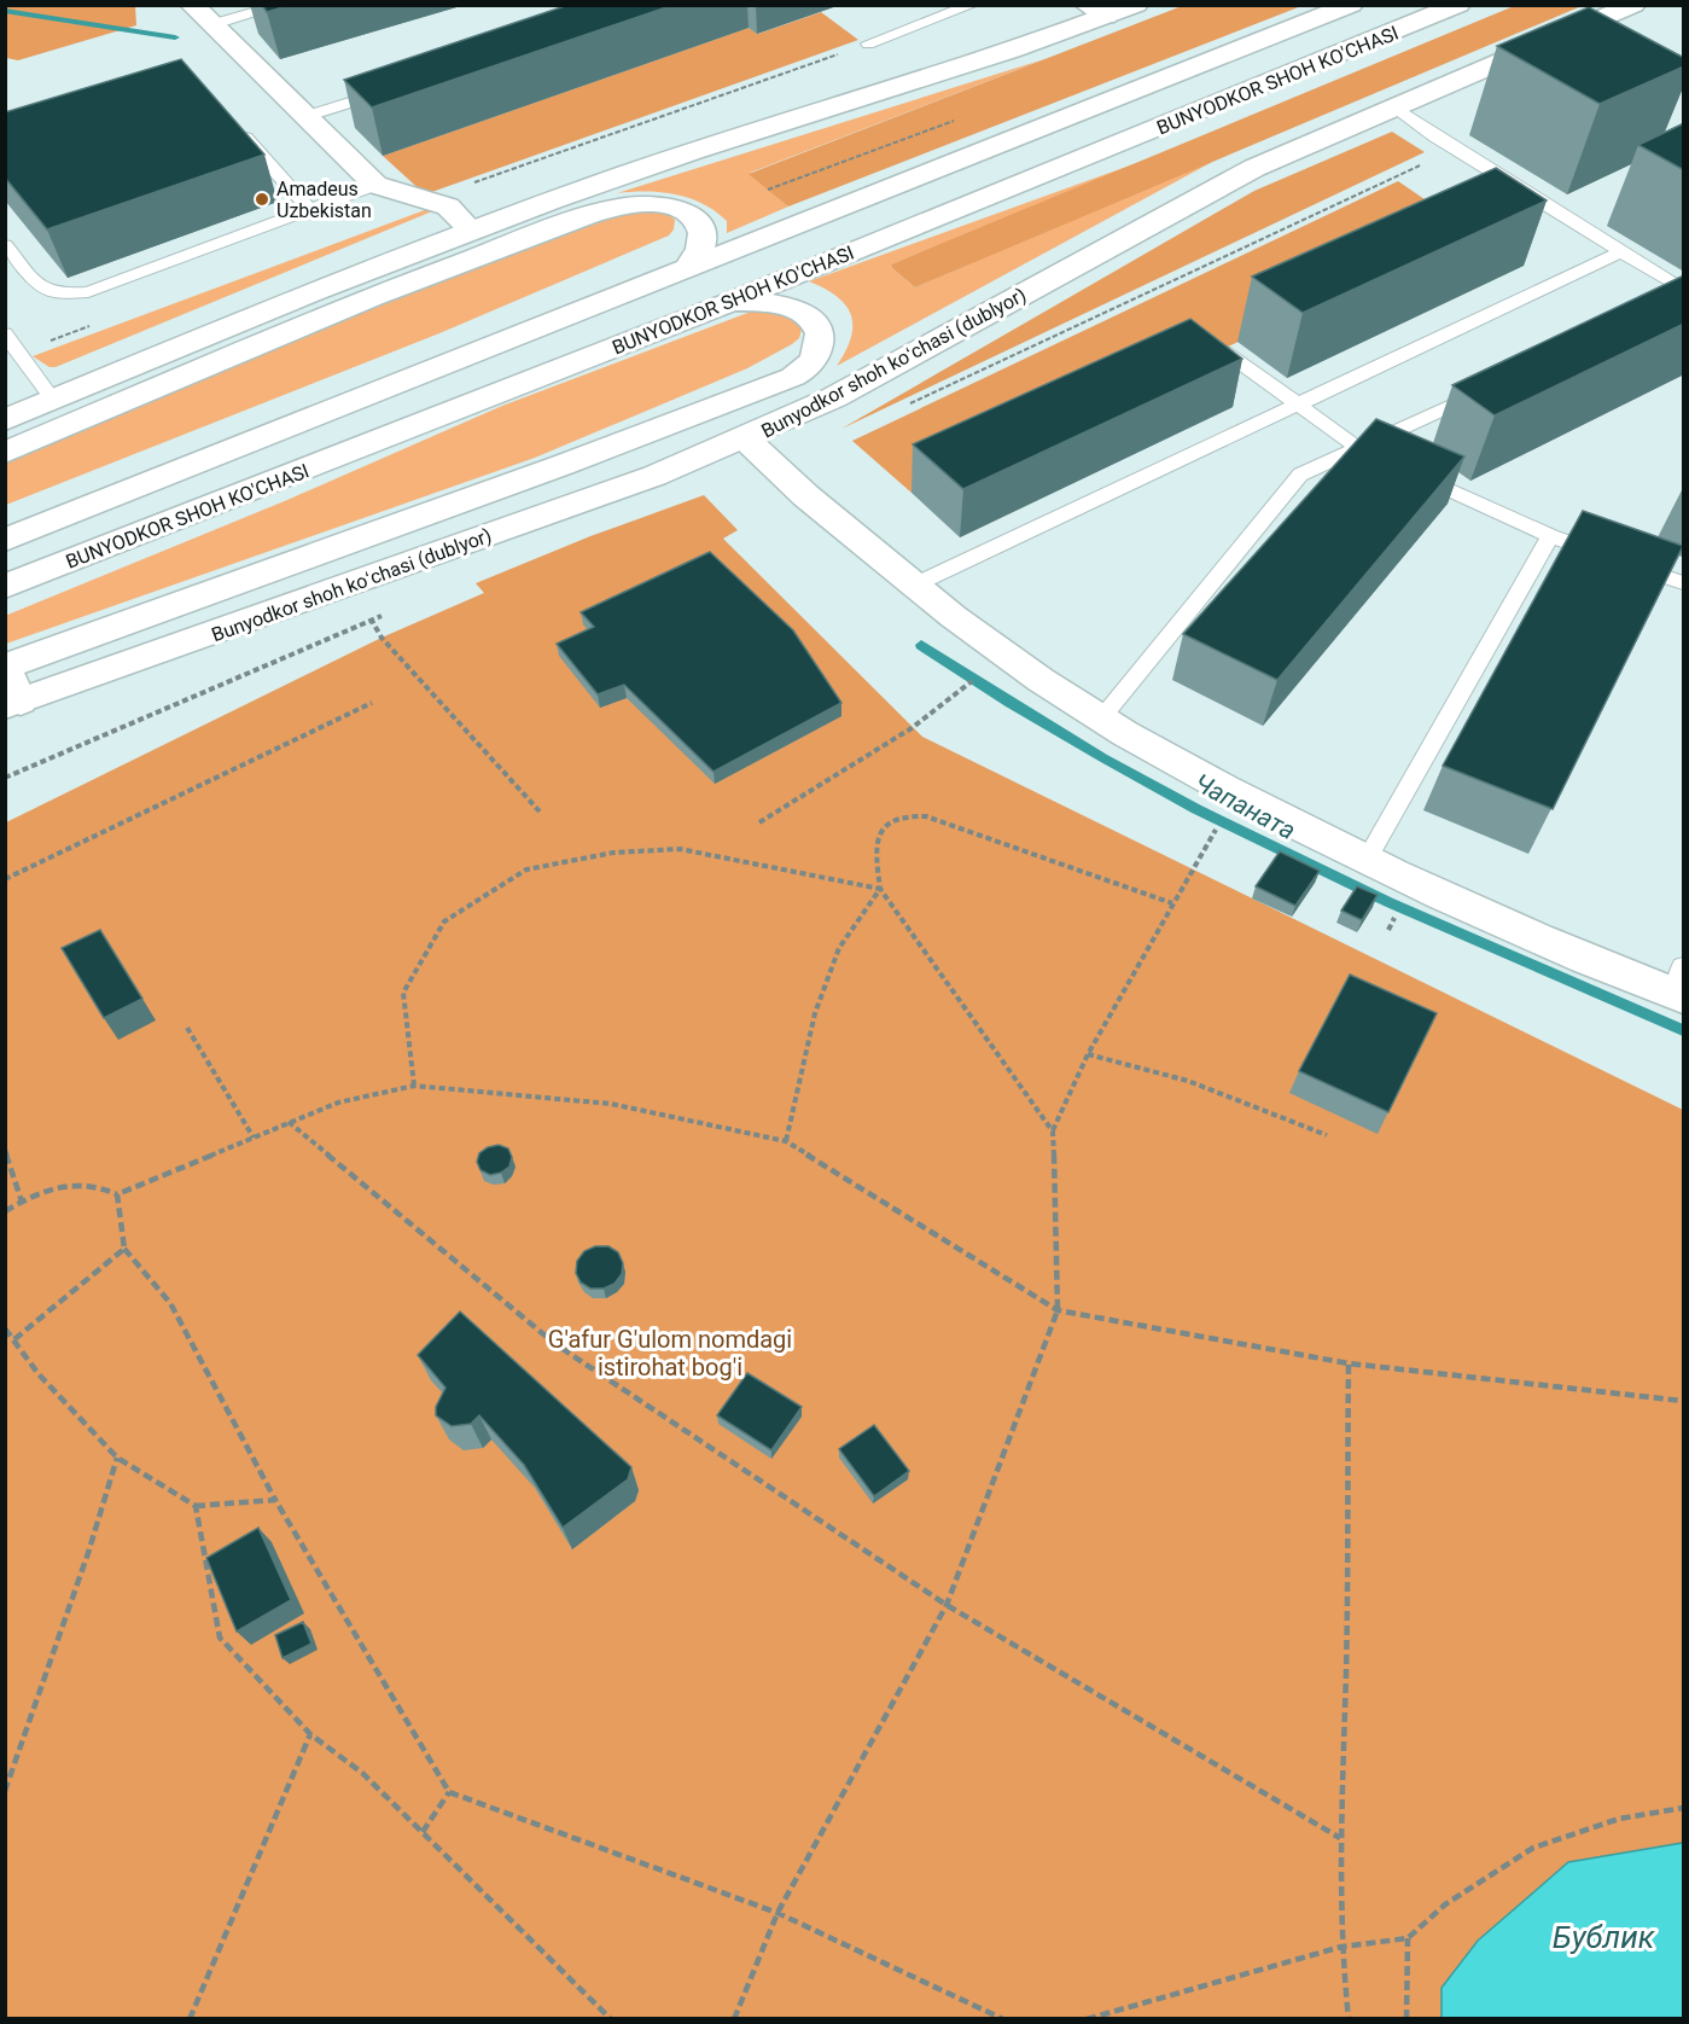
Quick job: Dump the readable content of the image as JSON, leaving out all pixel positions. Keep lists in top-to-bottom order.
{
  "streets": {
    "main road": ["BUNYODKOR SHOH KO'CHASI", "Bunyodkor shoh koʻchasi (dublyor)"]
  },
  "water": ["Чапаната", "Бублик"],
  "parks": ["G'afur G'ulom nomdagi istirohat bog'i"],
  "places": ["Amadeus Uzbekistan"]
}
